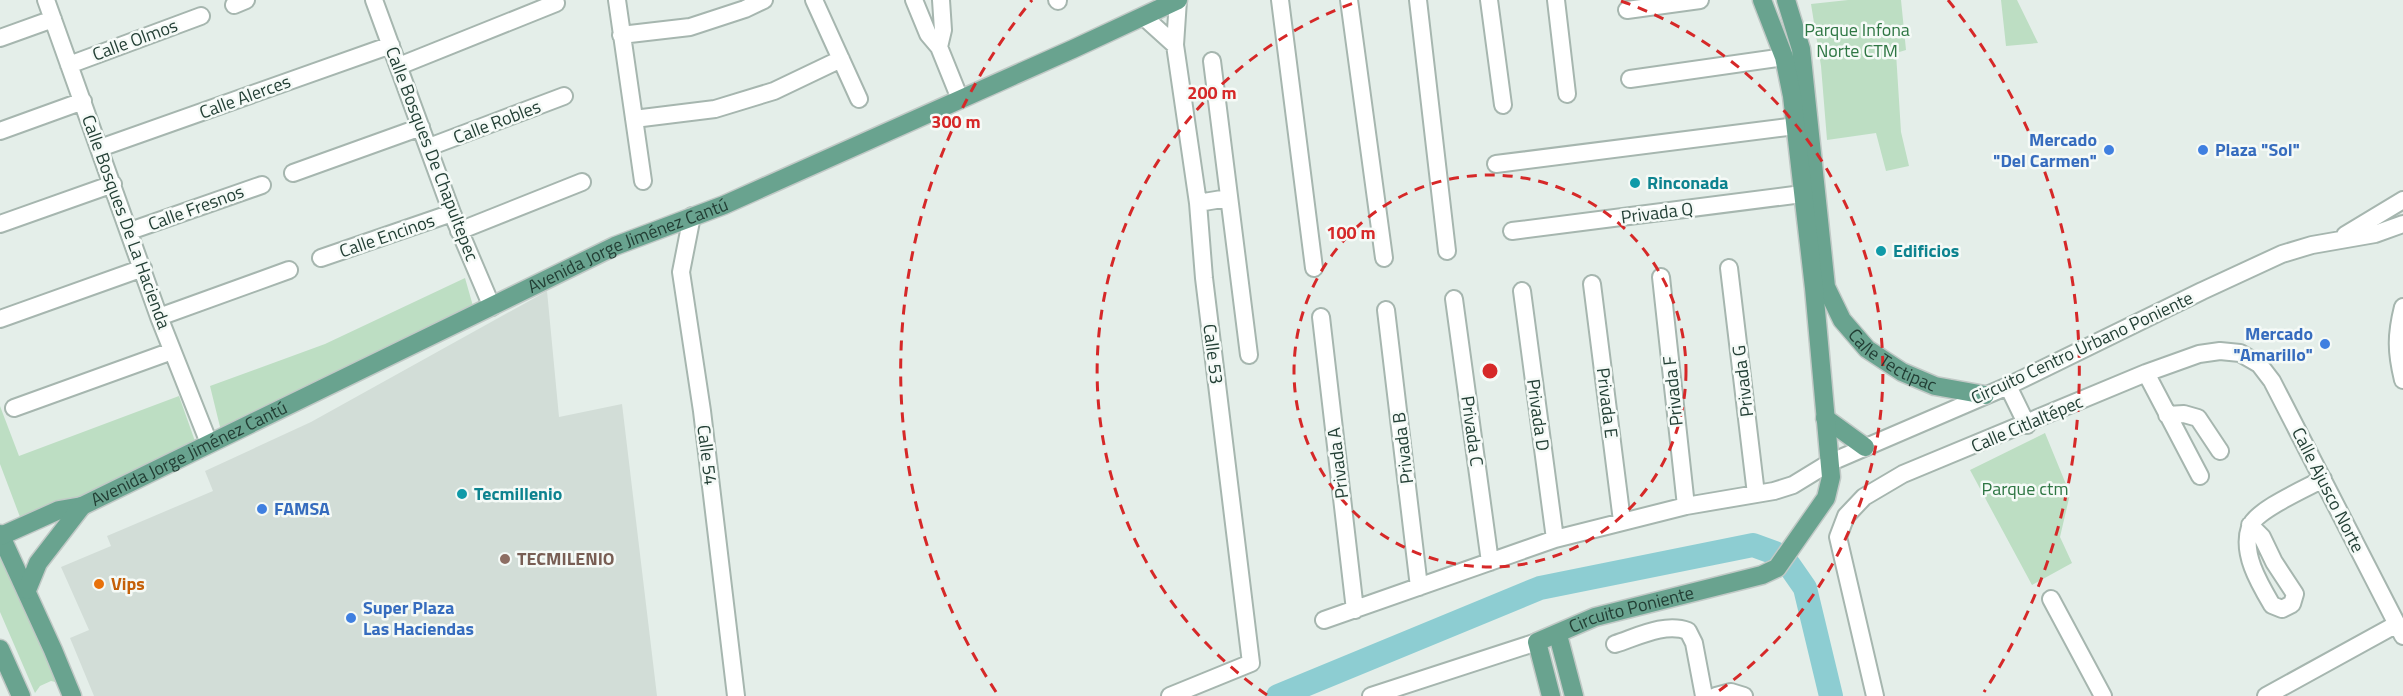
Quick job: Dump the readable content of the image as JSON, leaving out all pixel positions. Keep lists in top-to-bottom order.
{
  "streets": {
    "main road": ["Avenida Jorge Jiménez Cantú", "Calle Tectipac", "Circuito Poniente"],
    "street": [
      "Calle Olmos",
      "Calle Alerces",
      "Calle Robles",
      "Calle Bosques De Chapultepec",
      "Calle Fresnos",
      "Privada Q",
      "Calle Bosques De La Hacienda",
      "Calle Encinos",
      "Circuito Centro Urbano Poniente",
      "Calle 53",
      "Privada G",
      "Privada F",
      "Privada E",
      "Privada D",
      "Calle Citlaltépec",
      "Privada C",
      "Privada B",
      "Calle 54",
      "Privada A",
      "Calle Ajusco Norte"
    ]
  },
  "crossings": [
    ["Calle Olmos", "Calle Bosques De La Hacienda"],
    ["Calle Alerces", "Calle Bosques De Chapultepec"],
    ["Calle Alerces", "Calle Bosques De La Hacienda"],
    ["Calle Robles", "Calle Bosques De Chapultepec"],
    ["Calle Bosques De Chapultepec", "Calle Encinos"],
    ["Calle Bosques De Chapultepec", "Avenida Jorge Jiménez Cantú"],
    ["Calle Fresnos", "Calle Bosques De La Hacienda"],
    ["Privada Q", "Circuito Poniente"],
    ["Calle Bosques De La Hacienda", "Avenida Jorge Jiménez Cantú"],
    ["Avenida Jorge Jiménez Cantú", "Calle 53"],
    ["Avenida Jorge Jiménez Cantú", "Calle 54"],
    ["Circuito Centro Urbano Poniente", "Calle Tectipac"],
    ["Circuito Centro Urbano Poniente", "Privada G"],
    ["Circuito Centro Urbano Poniente", "Privada F"],
    ["Circuito Centro Urbano Poniente", "Privada E"],
    ["Circuito Centro Urbano Poniente", "Privada D"],
    ["Circuito Centro Urbano Poniente", "Privada C"],
    ["Circuito Centro Urbano Poniente", "Privada B"],
    ["Circuito Centro Urbano Poniente", "Privada A"],
    ["Circuito Centro Urbano Poniente", "Circuito Poniente"],
    ["Calle Citlaltépec", "Calle Ajusco Norte"]
  ],
  "parks": ["Parque Infona Norte CTM", "Parque ctm"],
  "places": [
    "Mercado \"Del Carmen\"",
    "Plaza \"Sol\"",
    "Rinconada",
    "Edificios",
    "Mercado \"Amarillo\"",
    "Tecmillenio",
    "FAMSA",
    "TECMILENIO",
    "Vips",
    "Super Plaza Las Haciendas"
  ],
  "rings": ["200 m", "300 m", "100 m"]
}
